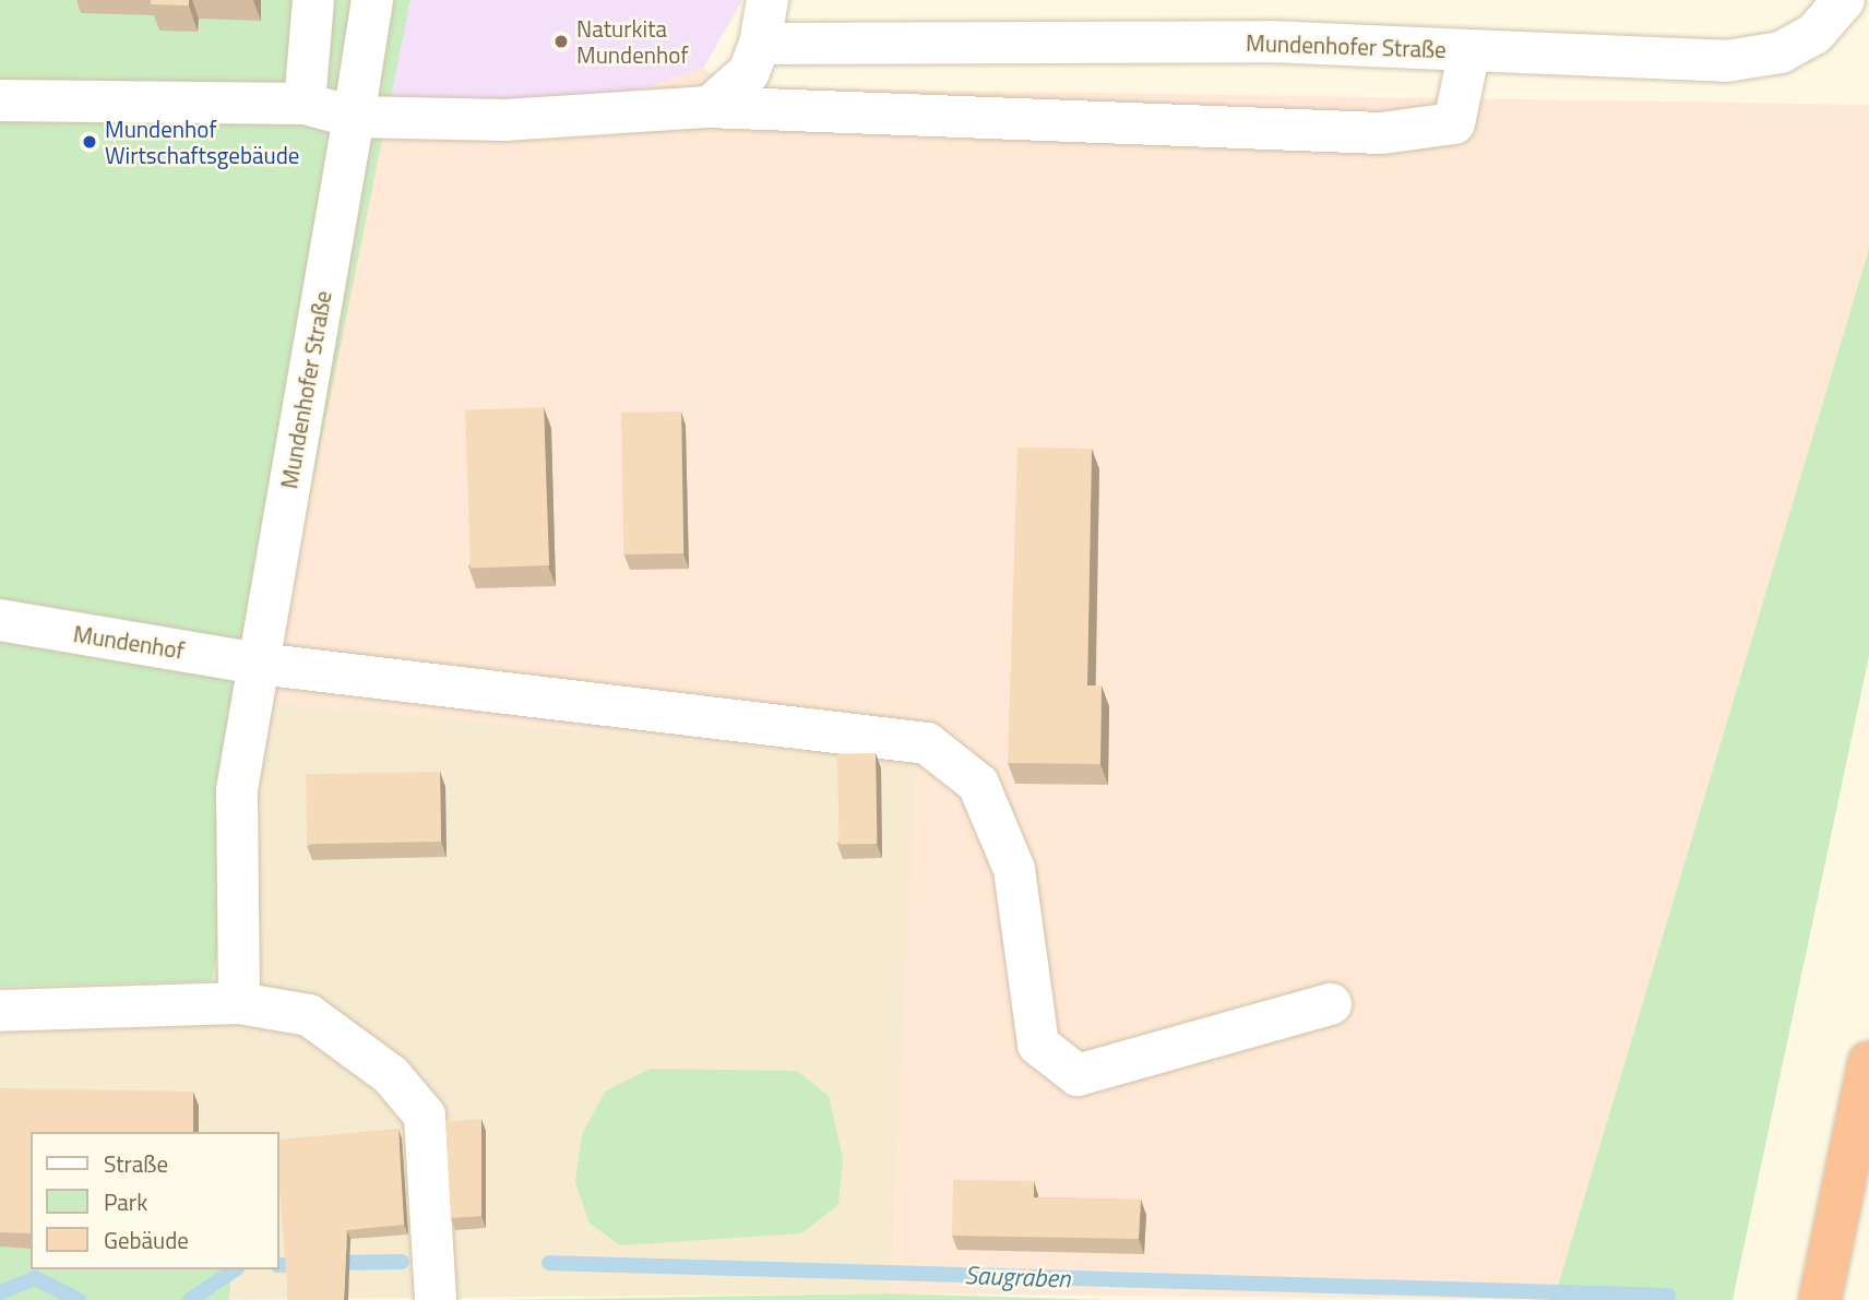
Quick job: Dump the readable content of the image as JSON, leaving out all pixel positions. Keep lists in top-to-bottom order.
{
  "streets": {
    "street": ["Mundenhofer Straße", "Mundenhof"]
  },
  "crossings": [
    ["Mundenhofer Straße", "Mundenhof"]
  ],
  "water": ["Saugraben"],
  "places": ["Naturkita Mundenhof", "Mundenhof Wirtschaftsgebäude"],
  "legend": ["Straße", "Park", "Gebäude"]
}
